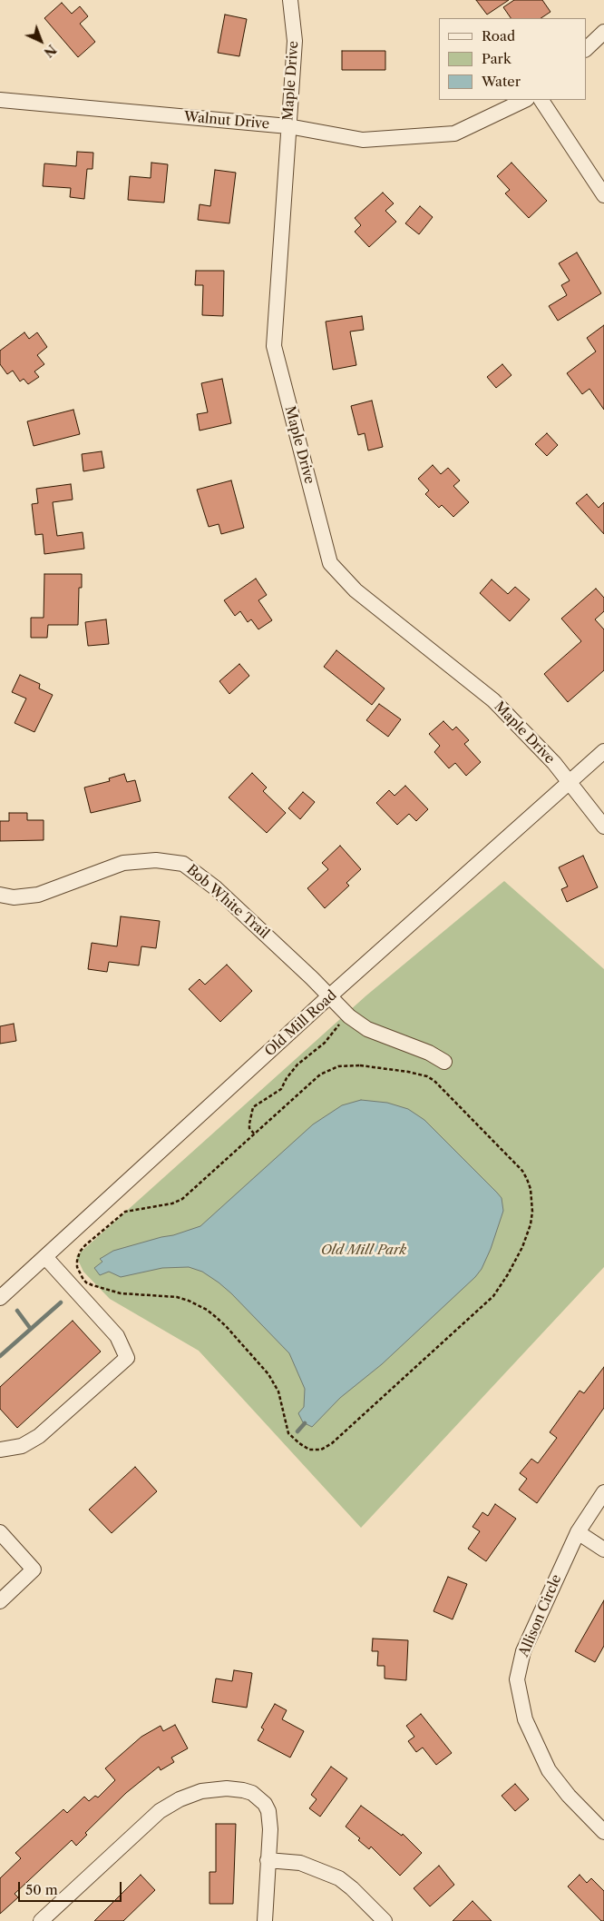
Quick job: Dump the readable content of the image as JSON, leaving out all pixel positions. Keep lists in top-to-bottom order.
{
  "streets": {
    "street": [
      "Maple Drive",
      "Walnut Drive",
      "Bob White Trail",
      "Old Mill Road",
      "Allison Circle"
    ]
  },
  "crossings": [
    ["Maple Drive", "Walnut Drive"],
    ["Maple Drive", "Old Mill Road"],
    ["Bob White Trail", "Old Mill Road"]
  ],
  "parks": ["Old Mill Park"],
  "legend": ["Road", "Park", "Water"],
  "scale_bar": "50 m",
  "north": "bottom right"
}
